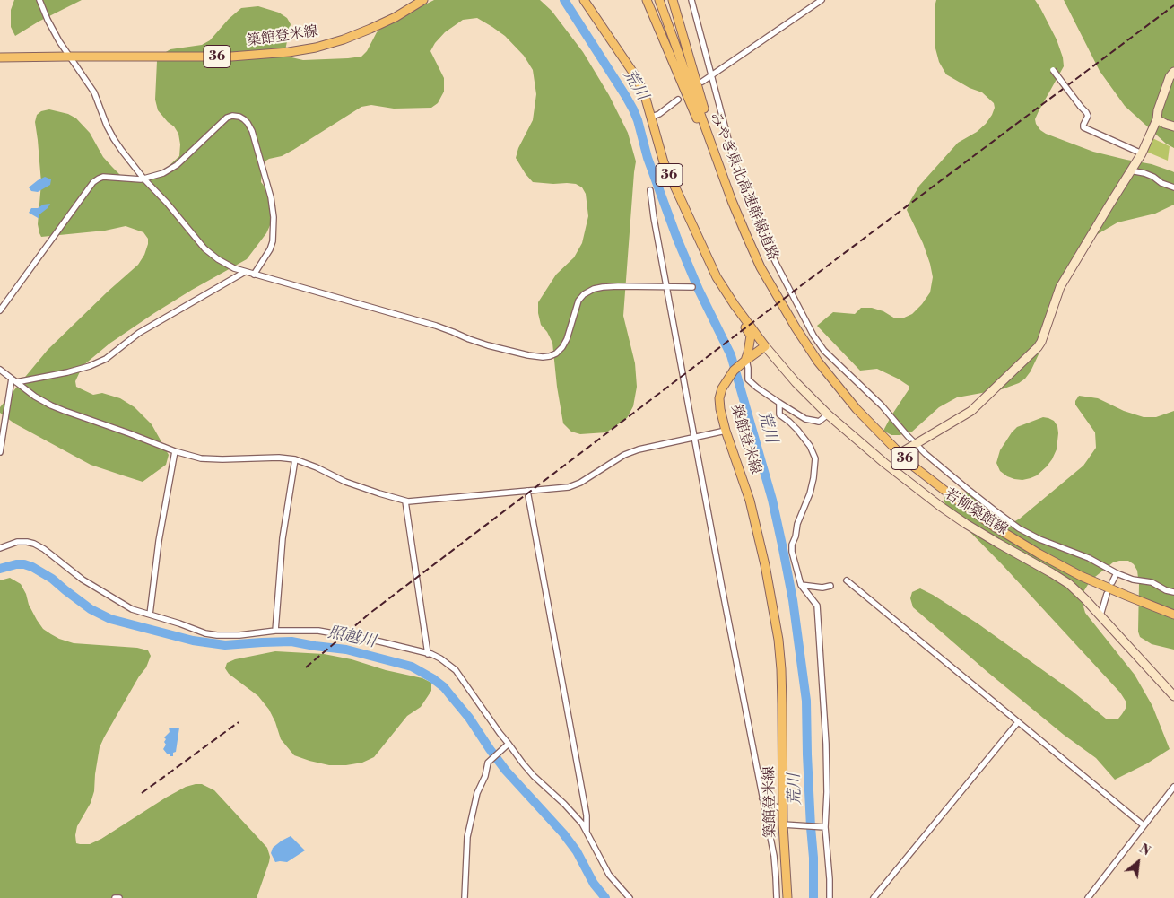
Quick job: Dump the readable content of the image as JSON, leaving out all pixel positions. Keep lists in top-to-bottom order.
{
  "streets": {
    "main road": [
      "築館登米線",
      "36",
      "みやぎ県北高速幹線道路",
      "若柳築館線"
    ]
  },
  "crossings": [
    ["築館登米線", "36"],
    ["築館登米線", "若柳築館線"],
    ["36", "若柳築館線"]
  ],
  "water": ["荒川", "照越川"],
  "north": "top right"
}
